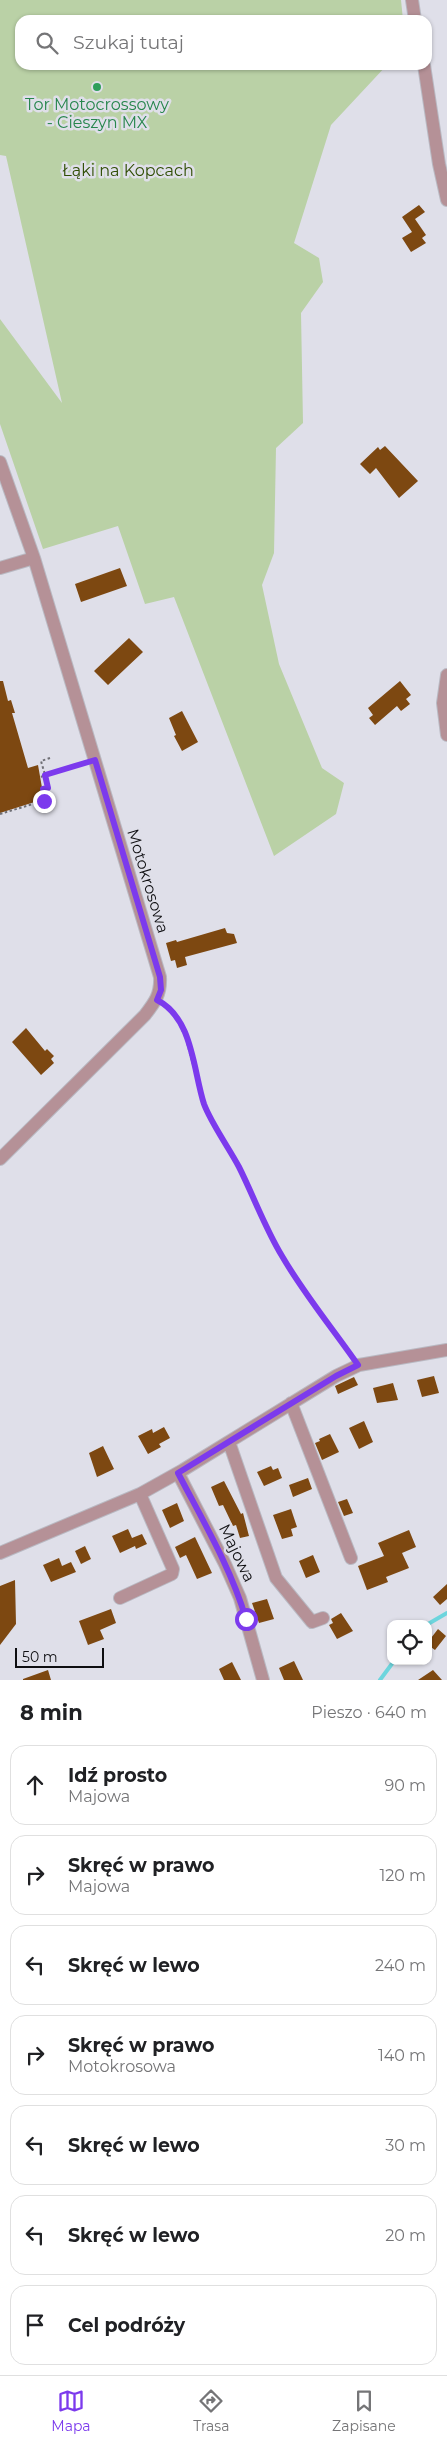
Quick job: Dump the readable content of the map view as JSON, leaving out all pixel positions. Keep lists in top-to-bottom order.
{
  "streets": {
    "street": ["Motokrosowa", "Majowa"]
  },
  "parks": ["Łąki na Kopcach"],
  "places": ["Tor Motocrossowy - Cieszyn MX"],
  "scale_bar": "50 m",
  "page": {
    "search": "Szukaj tutaj",
    "scale": "50 m",
    "heading": ["8 min", "Pieszo · 640 m"],
    "list": [
      ["Idź prosto", "Majowa", "90 m"],
      ["Skręć w prawo", "Majowa", "120 m"],
      ["Skręć w lewo", "240 m"],
      ["Skręć w prawo", "Motokrosowa", "140 m"],
      ["Skręć w lewo", "30 m"],
      ["Skręć w lewo", "20 m"],
      "Cel podróży"
    ],
    "nav": ["Mapa", "Trasa", "Zapisane"]
  }
}
